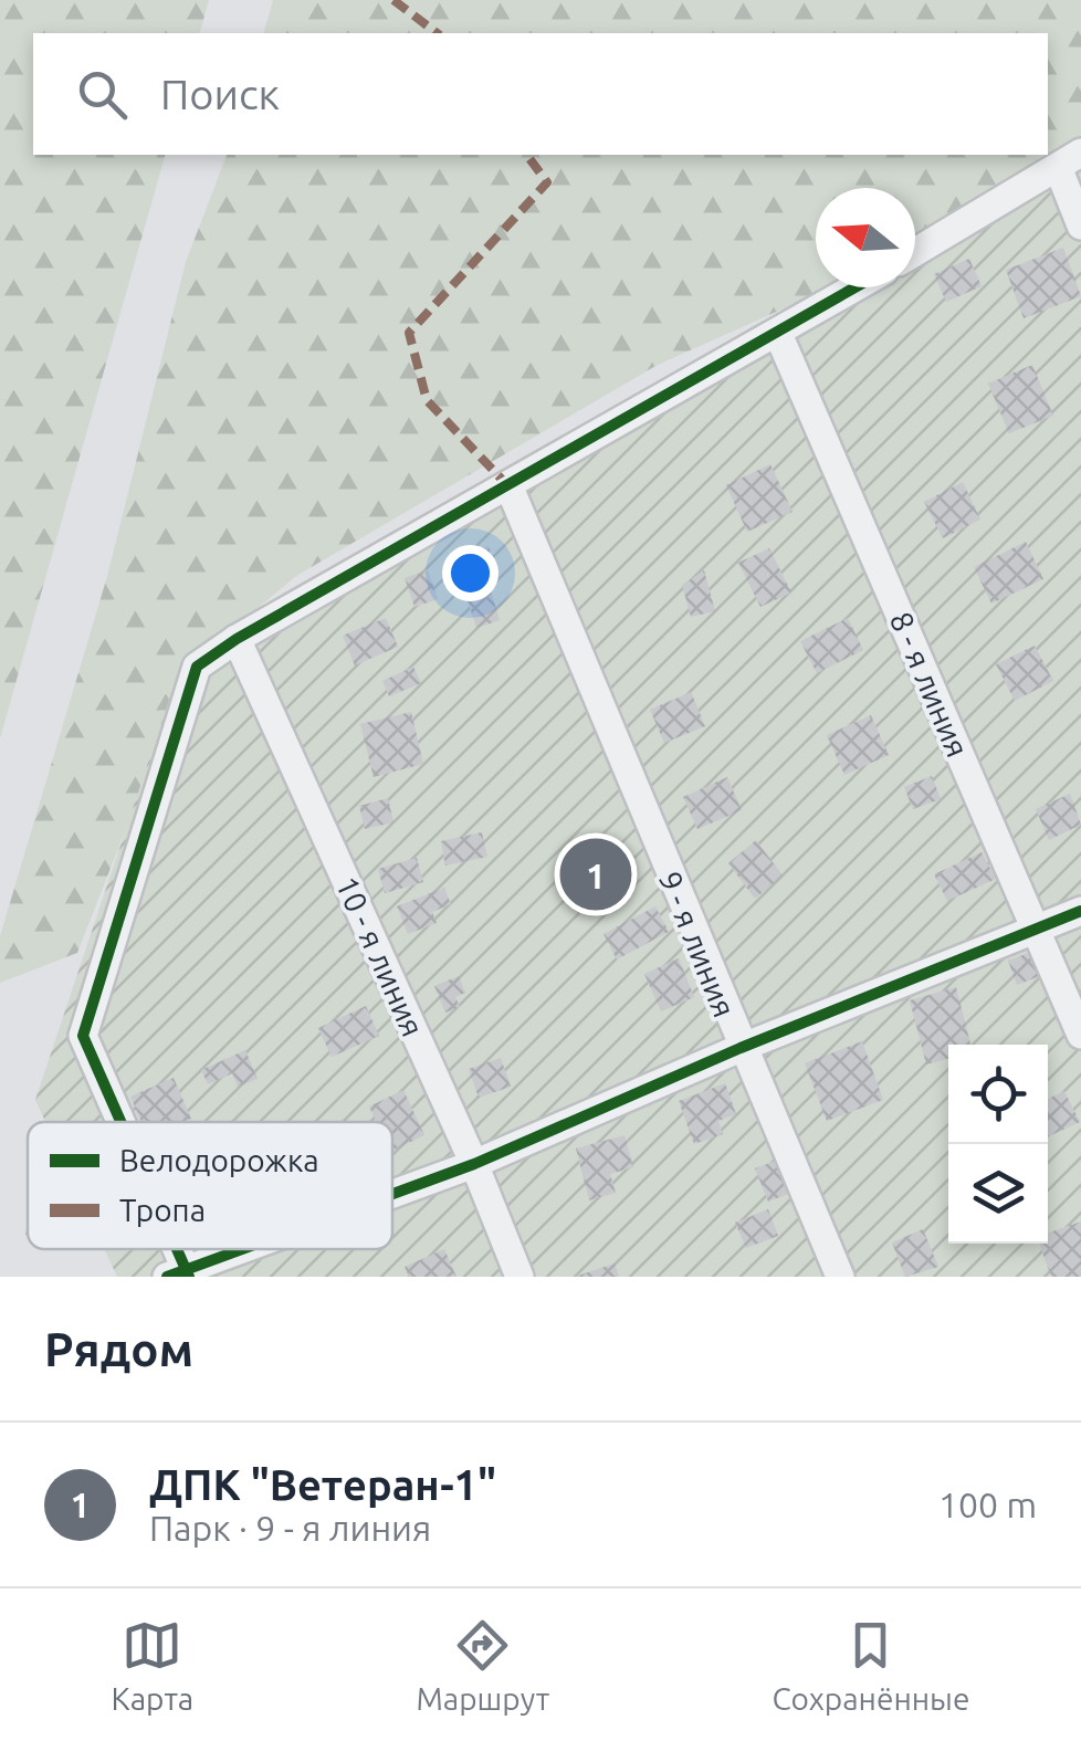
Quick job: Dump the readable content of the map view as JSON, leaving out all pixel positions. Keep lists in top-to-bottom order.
{
  "streets": {
    "street": ["8 - я линия", "9 - я линия", "10 - я линия"]
  },
  "legend": ["Велодорожка", "Тропа"],
  "north": "left",
  "page": {
    "search": "Поиск",
    "pins": "1",
    "heading": "Рядом",
    "list": [
      {
        "mark": "1",
        "name": "ДПК \"Ветеран-1\"",
        "note": "Парк · 9 - я линия",
        "value": "100 m"
      }
    ],
    "nav": ["Карта", "Маршрут", "Сохранённые"]
  }
}
